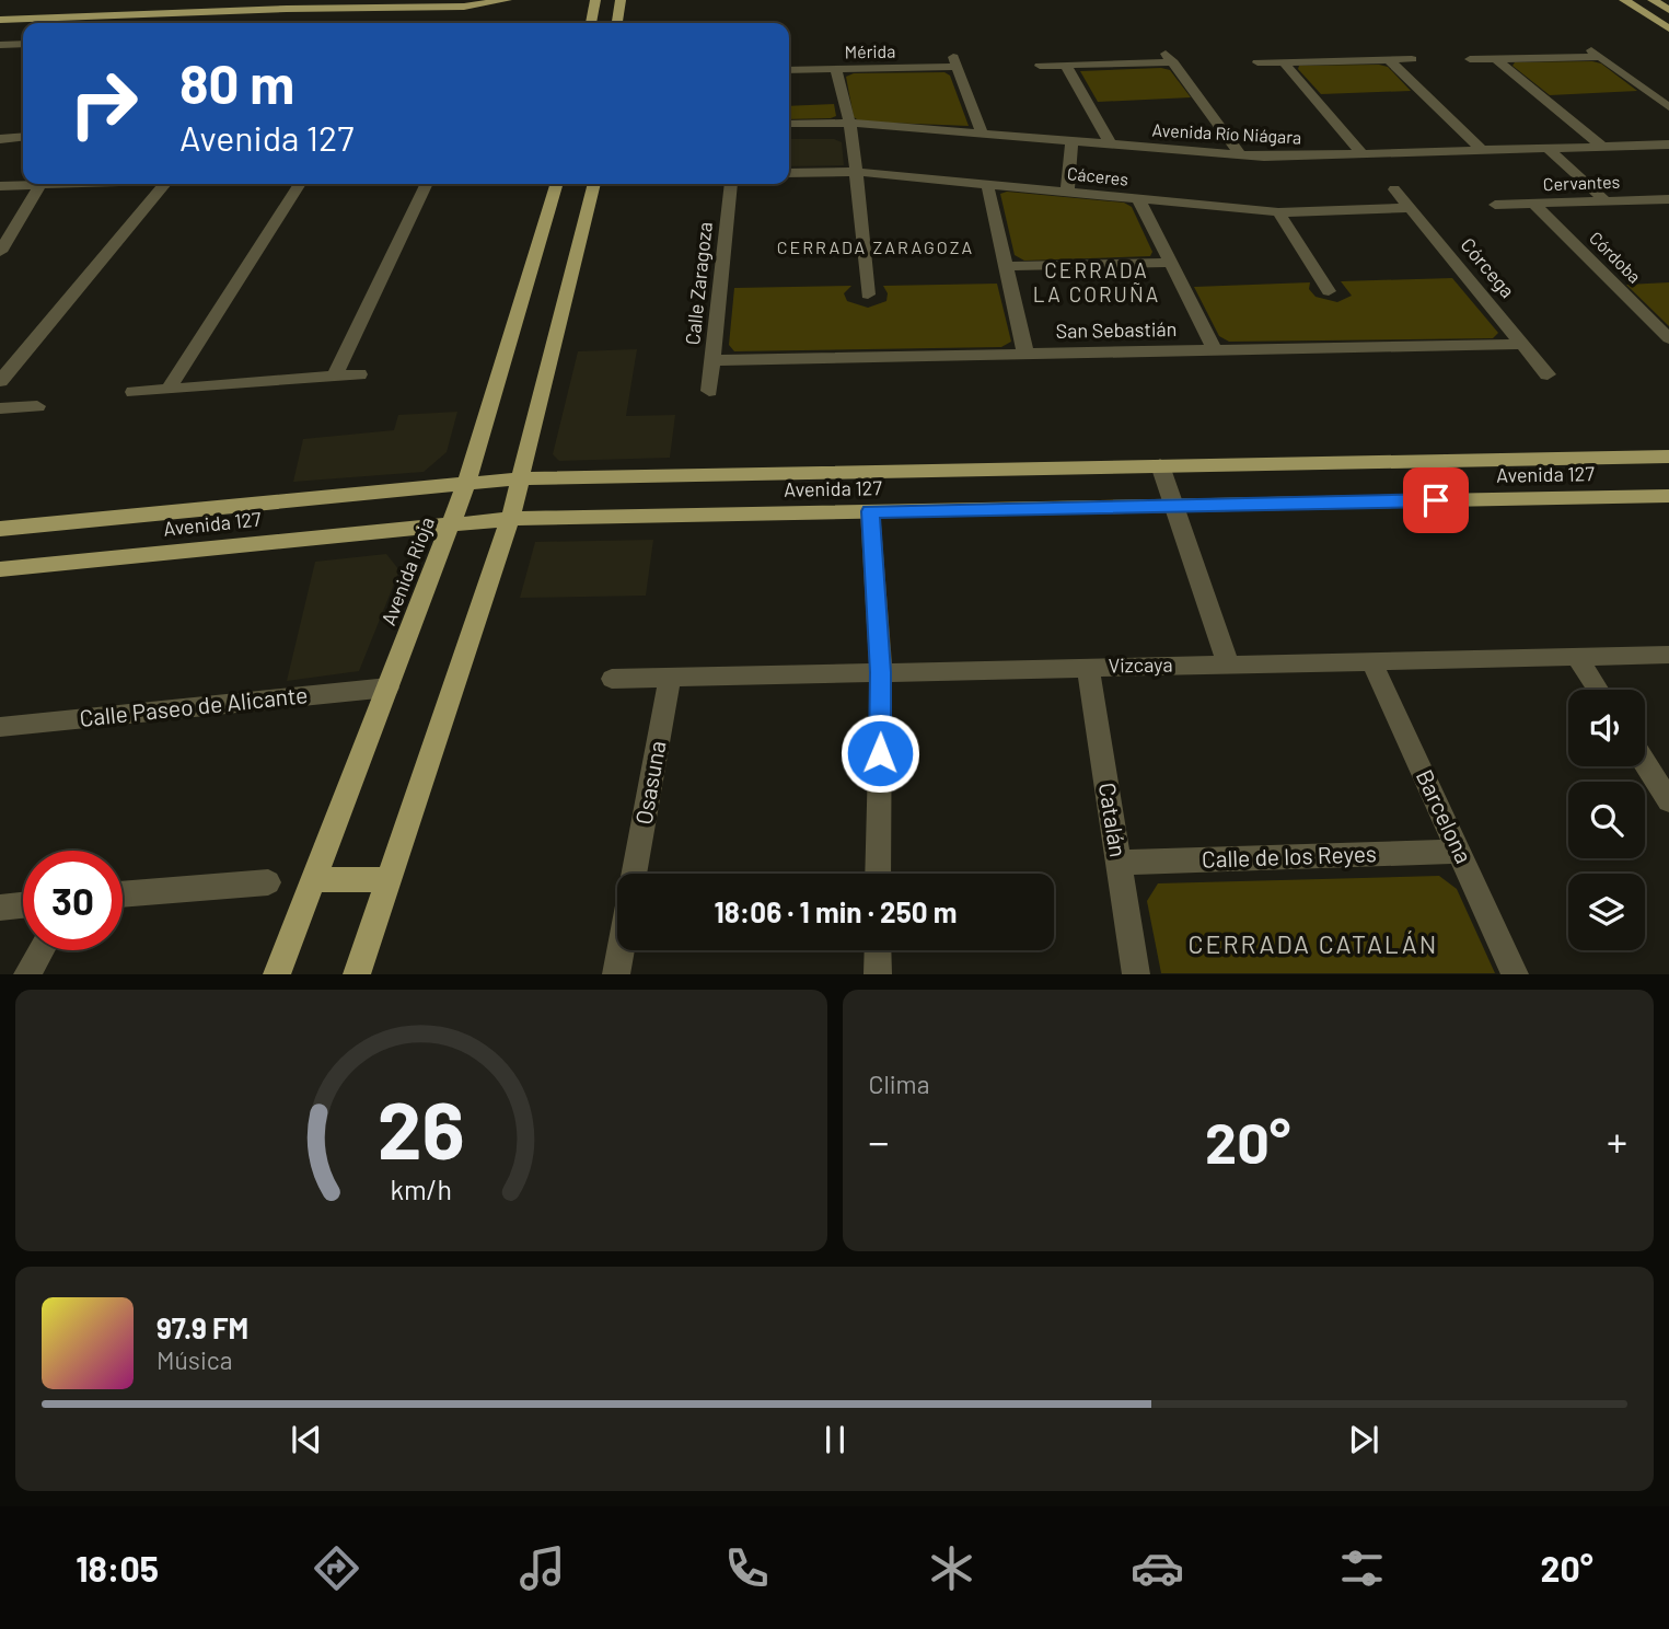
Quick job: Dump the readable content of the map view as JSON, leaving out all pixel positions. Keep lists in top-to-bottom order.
{
  "streets": {
    "main road": ["Avenida 127", "Avenida Rioja"],
    "street": [
      "Mérida",
      "Avenida Río Niágara",
      "Cáceres",
      "Cervantes",
      "Córdoba",
      "Córcega",
      "Calle Zaragoza",
      "San Sebastián",
      "Vizcaya",
      "Calle Paseo de Alicante",
      "Osasuna",
      "Barcelona",
      "Catalán",
      "Calle de los Reyes"
    ]
  },
  "crossings": [
    ["Mérida", "Avenida Río Niágara"],
    ["Cáceres", "Córcega"],
    ["Cervantes", "Córdoba"],
    ["Córcega", "San Sebastián"],
    ["Calle Zaragoza", "San Sebastián"],
    ["Avenida 127", "Avenida Rioja"],
    ["Avenida Rioja", "Calle Paseo de Alicante"],
    ["Vizcaya", "Osasuna"],
    ["Vizcaya", "Barcelona"],
    ["Vizcaya", "Catalán"],
    ["Barcelona", "Calle de los Reyes"],
    ["Catalán", "Calle de los Reyes"]
  ],
  "districts": ["CERRADA ZARAGOZA", "CERRADA LA CORUÑA", "CERRADA CATALÁN"],
  "page": {
    "turn": ["80 m", "Avenida 127"],
    "limit": "30",
    "trip": "18:06 · 1 min · 250 m",
    "tile": "Clima",
    "heat": ["−", "20°", "+"],
    "song": ["97.9 FM", "Música"],
    "tabs": ["18:05", "20°"],
    "gauge": ["26", "km/h"]
  }
}
